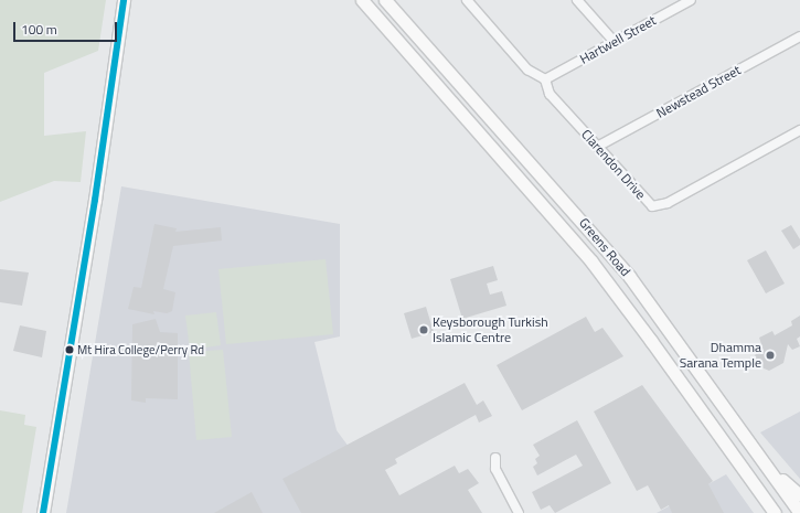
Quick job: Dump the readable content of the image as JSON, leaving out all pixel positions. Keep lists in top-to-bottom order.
{
  "streets": {
    "main road": ["Greens Road"],
    "street": ["Hartwell Street", "Newstead Street", "Clarendon Drive"]
  },
  "crossings": [
    ["Hartwell Street", "Clarendon Drive"],
    ["Newstead Street", "Clarendon Drive"]
  ],
  "places": ["Keysborough Turkish Islamic Centre", "Mt Hira College/Perry Rd", "Dhamma Sarana Temple"],
  "scale_bar": "100 m"
}
